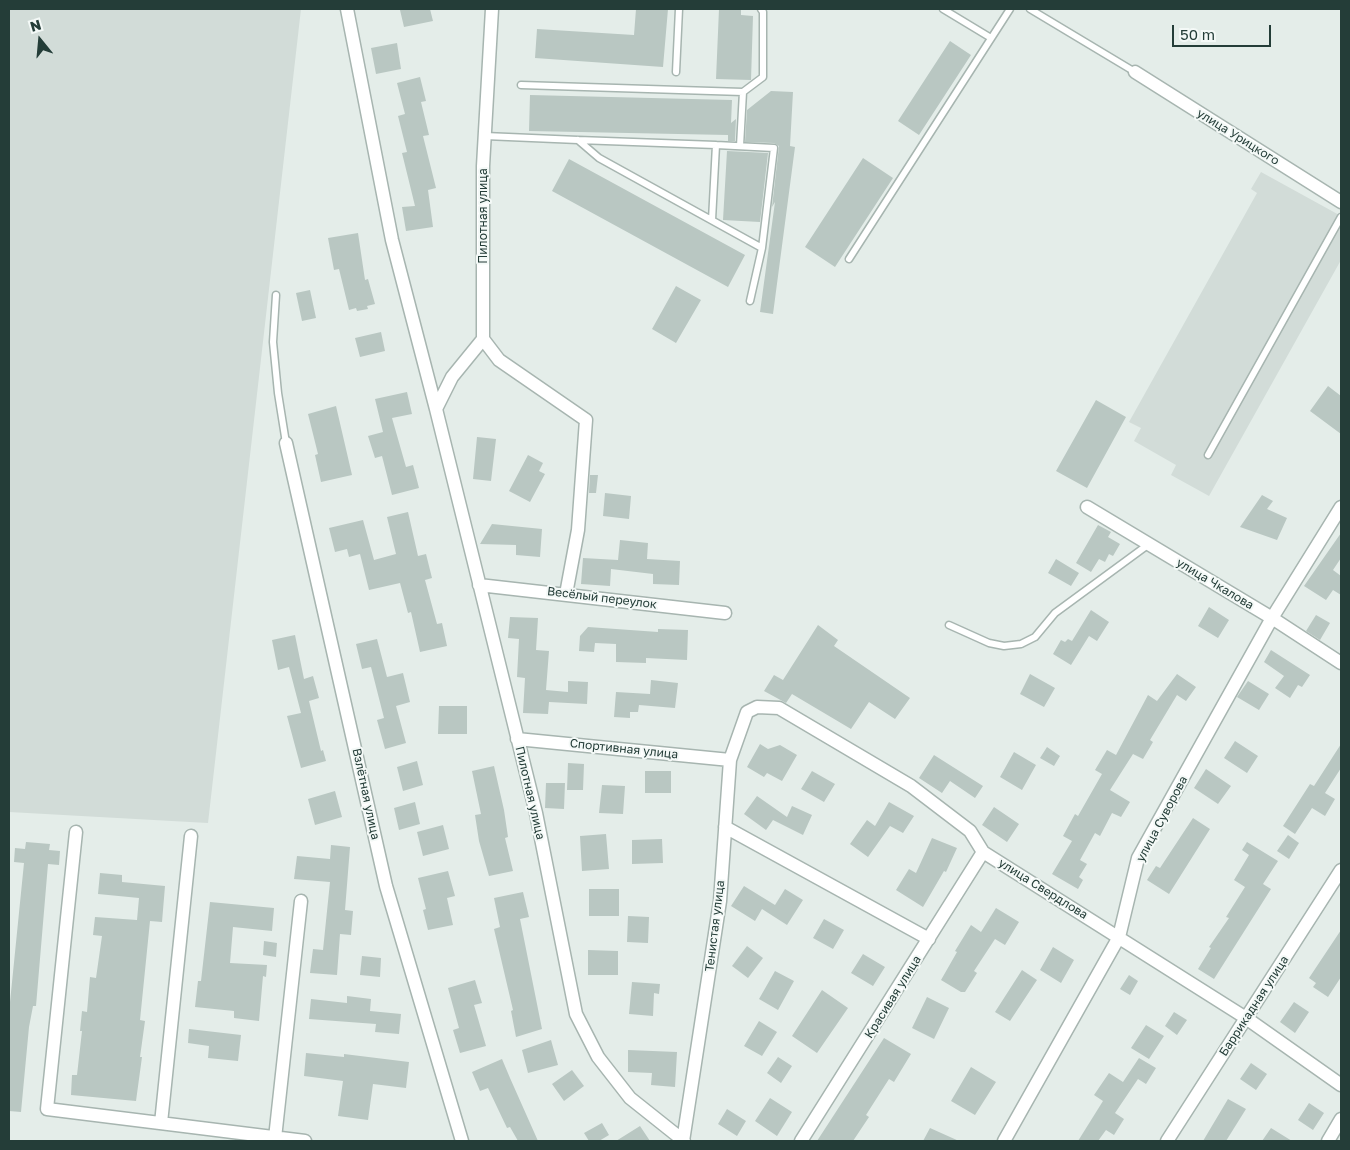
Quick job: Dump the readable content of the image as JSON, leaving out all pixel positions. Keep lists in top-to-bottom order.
{
  "streets": {
    "street": [
      "улица Урицкого",
      "Пилотная улица",
      "улица Чкалова",
      "Весёлый переулок",
      "Спортивная улица",
      "Взлётная улица",
      "улица Суворова",
      "улица Свердлова",
      "Тенистая улица",
      "Красивая улица",
      "Баррикадная улица"
    ]
  },
  "crossings": [
    ["Пилотная улица", "Весёлый переулок"],
    ["Пилотная улица", "Спортивная улица"],
    ["Пилотная улица", "Тенистая улица"],
    ["улица Чкалова", "улица Суворова"],
    ["Спортивная улица", "Тенистая улица"],
    ["улица Суворова", "улица Свердлова"],
    ["улица Свердлова", "Тенистая улица"],
    ["улица Свердлова", "Красивая улица"],
    ["улица Свердлова", "Баррикадная улица"]
  ],
  "scale_bar": "50 m",
  "north": "top"
}
